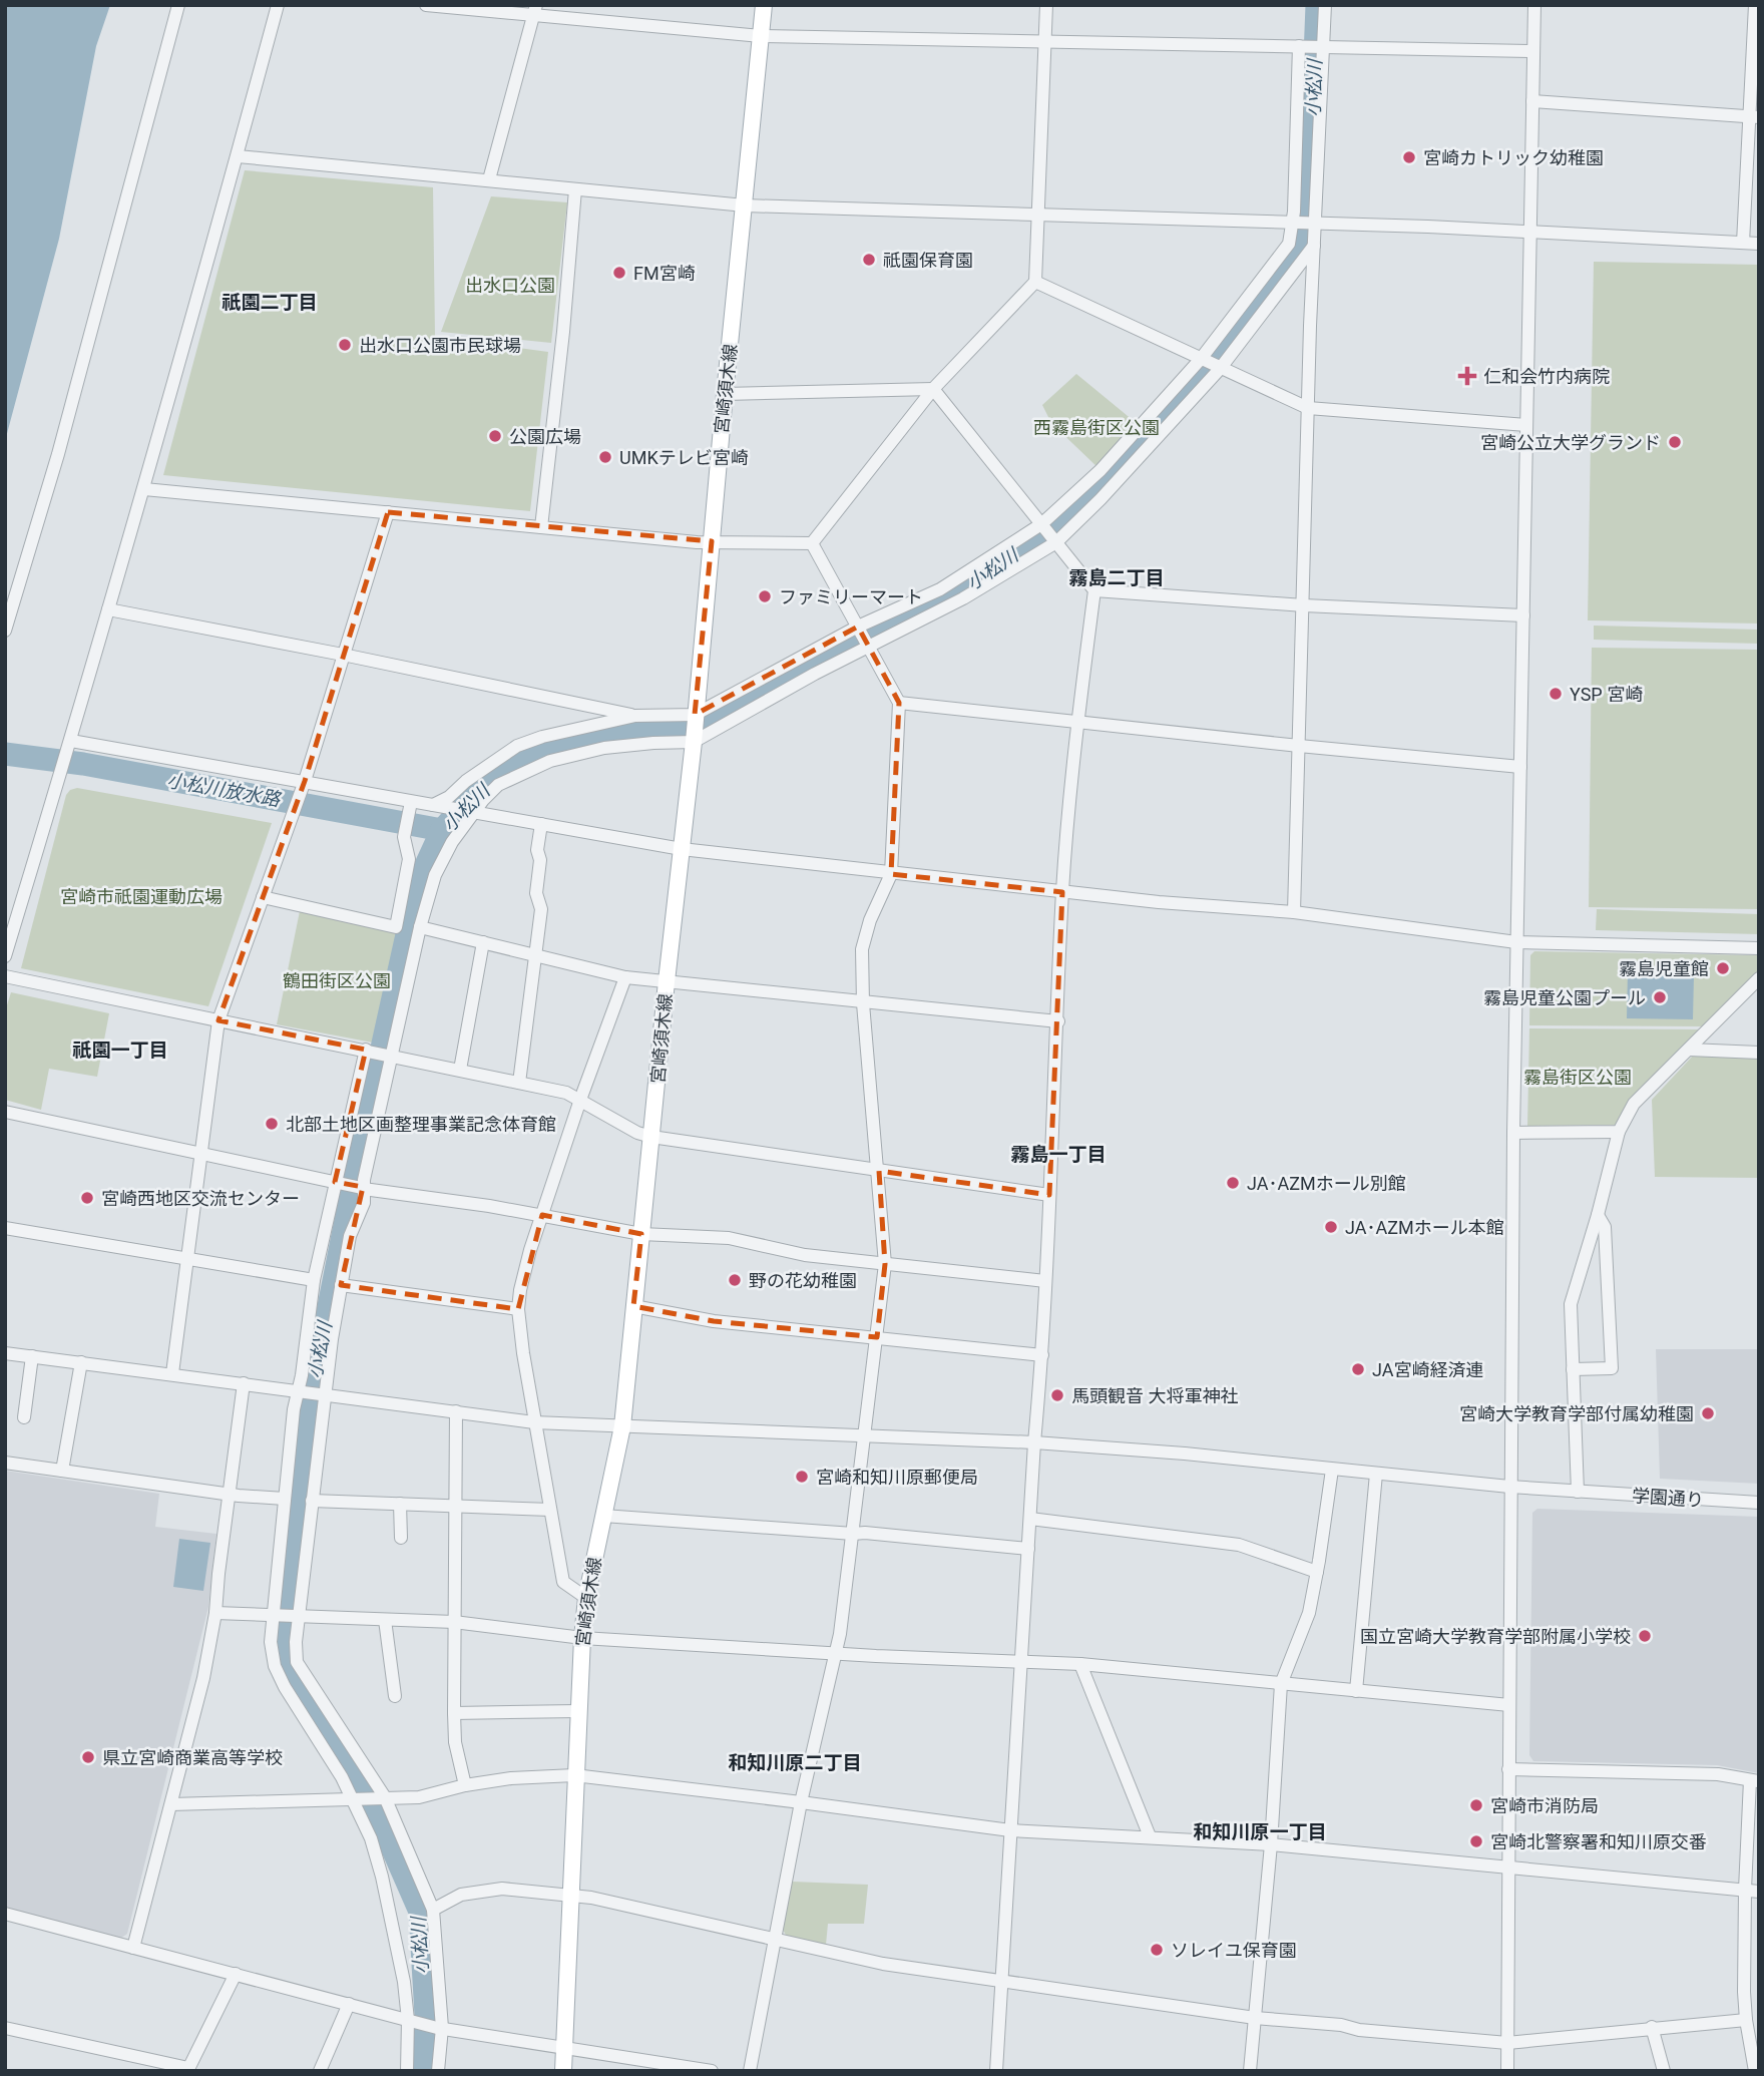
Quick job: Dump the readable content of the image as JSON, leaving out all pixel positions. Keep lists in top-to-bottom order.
{
  "streets": {
    "main road": ["宮崎須木線"],
    "street": ["学園通り"]
  },
  "crossings": [
    ["宮崎須木線", "学園通り"]
  ],
  "districts": [
    "祇園二丁目",
    "霧島二丁目",
    "祇園一丁目",
    "霧島一丁目",
    "和知川原二丁目",
    "和知川原一丁目"
  ],
  "water": ["小松川", "小松川放水路"],
  "parks": [
    "出水口公園",
    "西霧島街区公園",
    "宮崎市祇園運動広場",
    "鶴田街区公園",
    "霧島街区公園"
  ],
  "places": {
    "other": [
      "宮崎カトリック幼稚園",
      "祇園保育園",
      "FM宮崎",
      "出水口公園市民球場",
      "公園広場",
      "宮崎公立大学グランド",
      "UMKテレビ宮崎",
      "ファミリーマート",
      "YSP 宮崎",
      "霧島児童館",
      "霧島児童公園プール",
      "北部土地区画整理事業記念体育館",
      "JA･AZMホール別館",
      "宮崎西地区交流センター",
      "JA･AZMホール本館",
      "野の花幼稚園",
      "JA宮崎経済連",
      "馬頭観音 大将軍神社",
      "宮崎大学教育学部付属幼稚園",
      "宮崎和知川原郵便局",
      "国立宮崎大学教育学部附属小学校",
      "県立宮崎商業高等学校",
      "宮崎市消防局",
      "宮崎北警察署和知川原交番",
      "ソレイユ保育園"
    ],
    "health": ["仁和会竹内病院"]
  }
}
